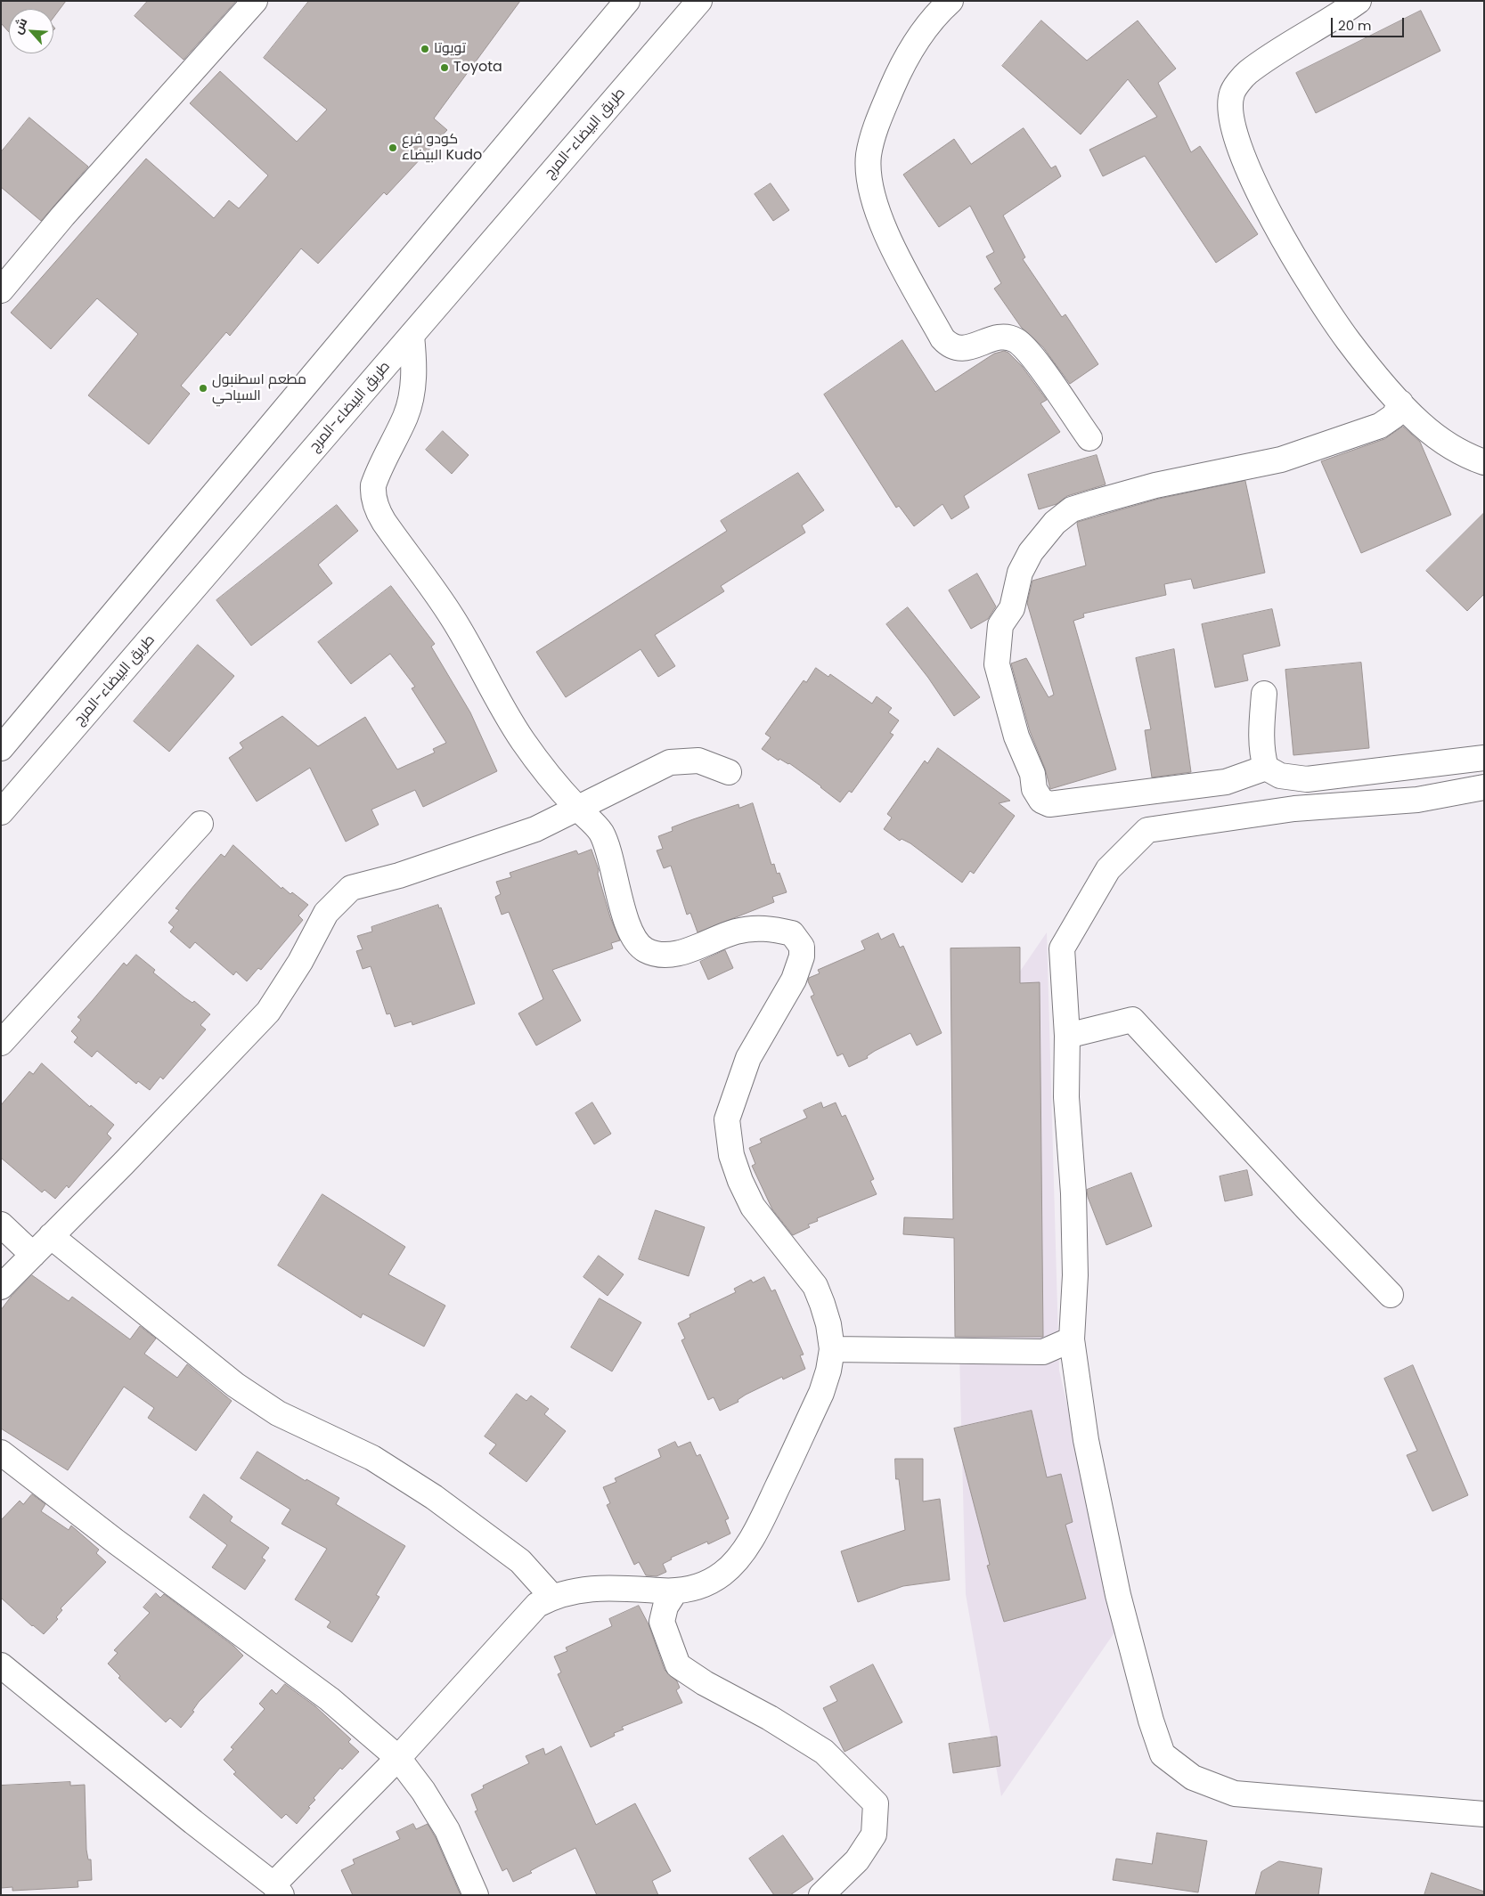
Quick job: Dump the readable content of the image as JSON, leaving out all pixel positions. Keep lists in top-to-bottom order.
{
  "streets": {
    "main road": ["طريق البيضاء-المرج"]
  },
  "places": [
    "تويوتا",
    "Toyota",
    "كودو فرع البيضاء Kudo",
    "مطعم اسطنبول السياحي"
  ],
  "scale_bar": "20 m",
  "north": "top left"
}
